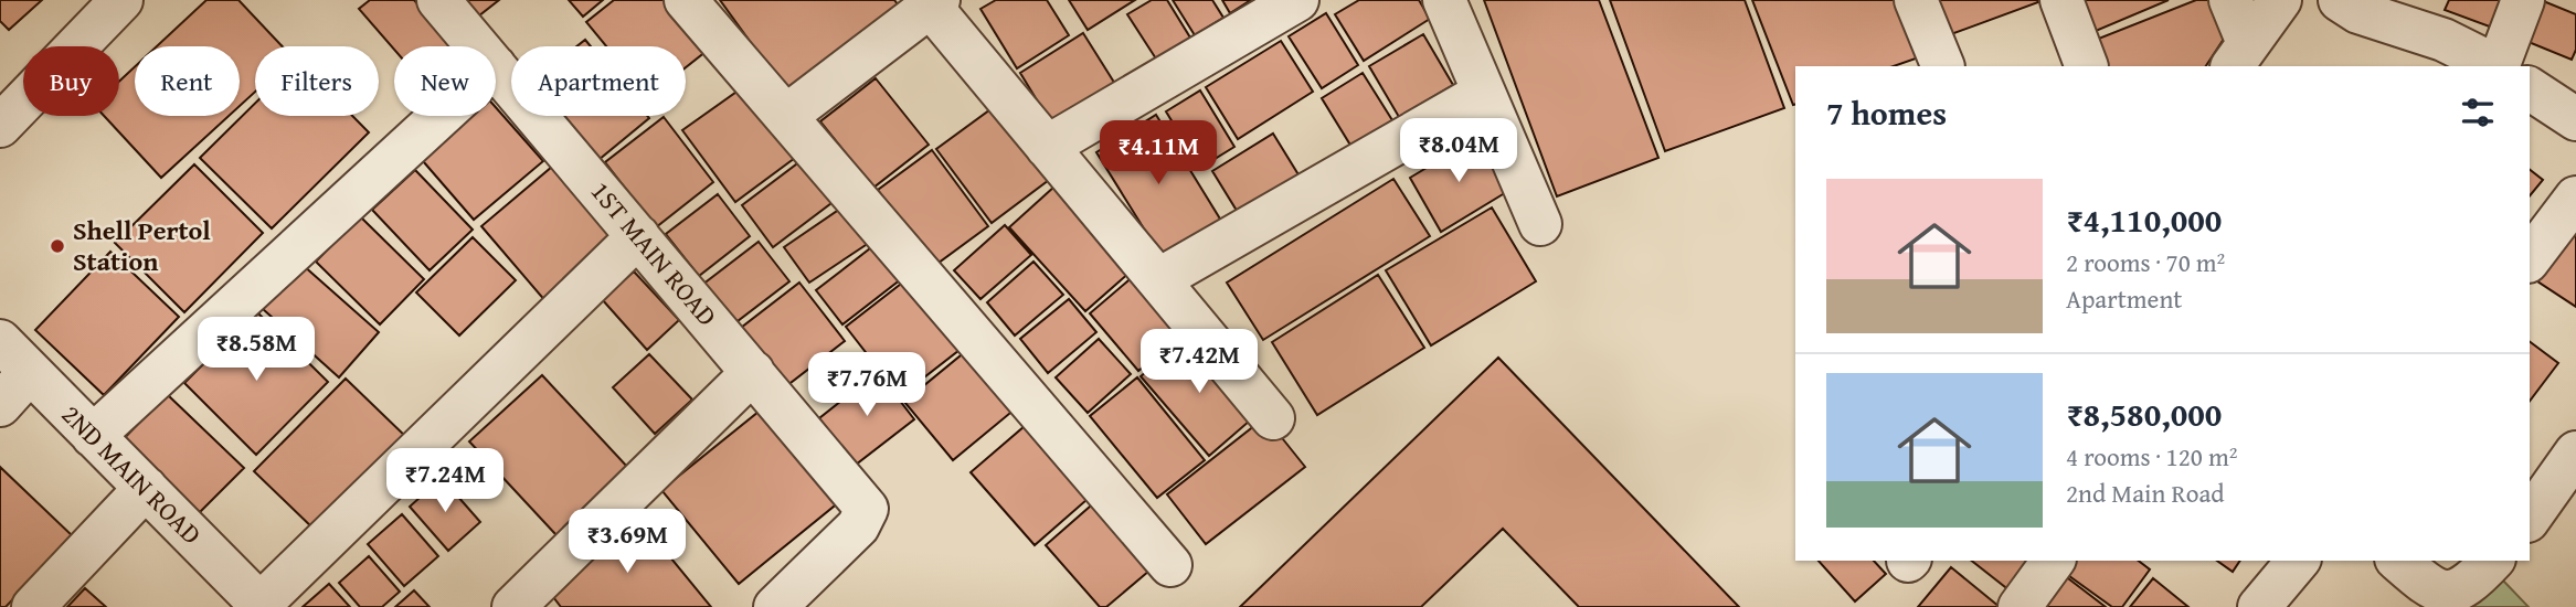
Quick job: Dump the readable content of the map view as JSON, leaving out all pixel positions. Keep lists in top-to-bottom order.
{
  "streets": {
    "street": ["1ST MAIN ROAD", "2ND MAIN ROAD"]
  },
  "places": ["Shell Pertol Station"],
  "page": {
    "chip": [
      "Buy",
      "Rent",
      "Filters",
      "New",
      "Apartment"
    ],
    "heading": "7 homes",
    "price": [
      "₹8.04M",
      "₹4.11M",
      "₹8.58M",
      "₹7.42M",
      "₹7.76M",
      "₹7.24M",
      "₹3.69M"
    ],
    "list": [
      {
        "name": "₹4,110,000",
        "note": "2 rooms · 70 m² · Apartment"
      },
      {
        "name": "₹8,580,000",
        "note": "4 rooms · 120 m² · 2nd Main Road"
      }
    ]
  }
}
